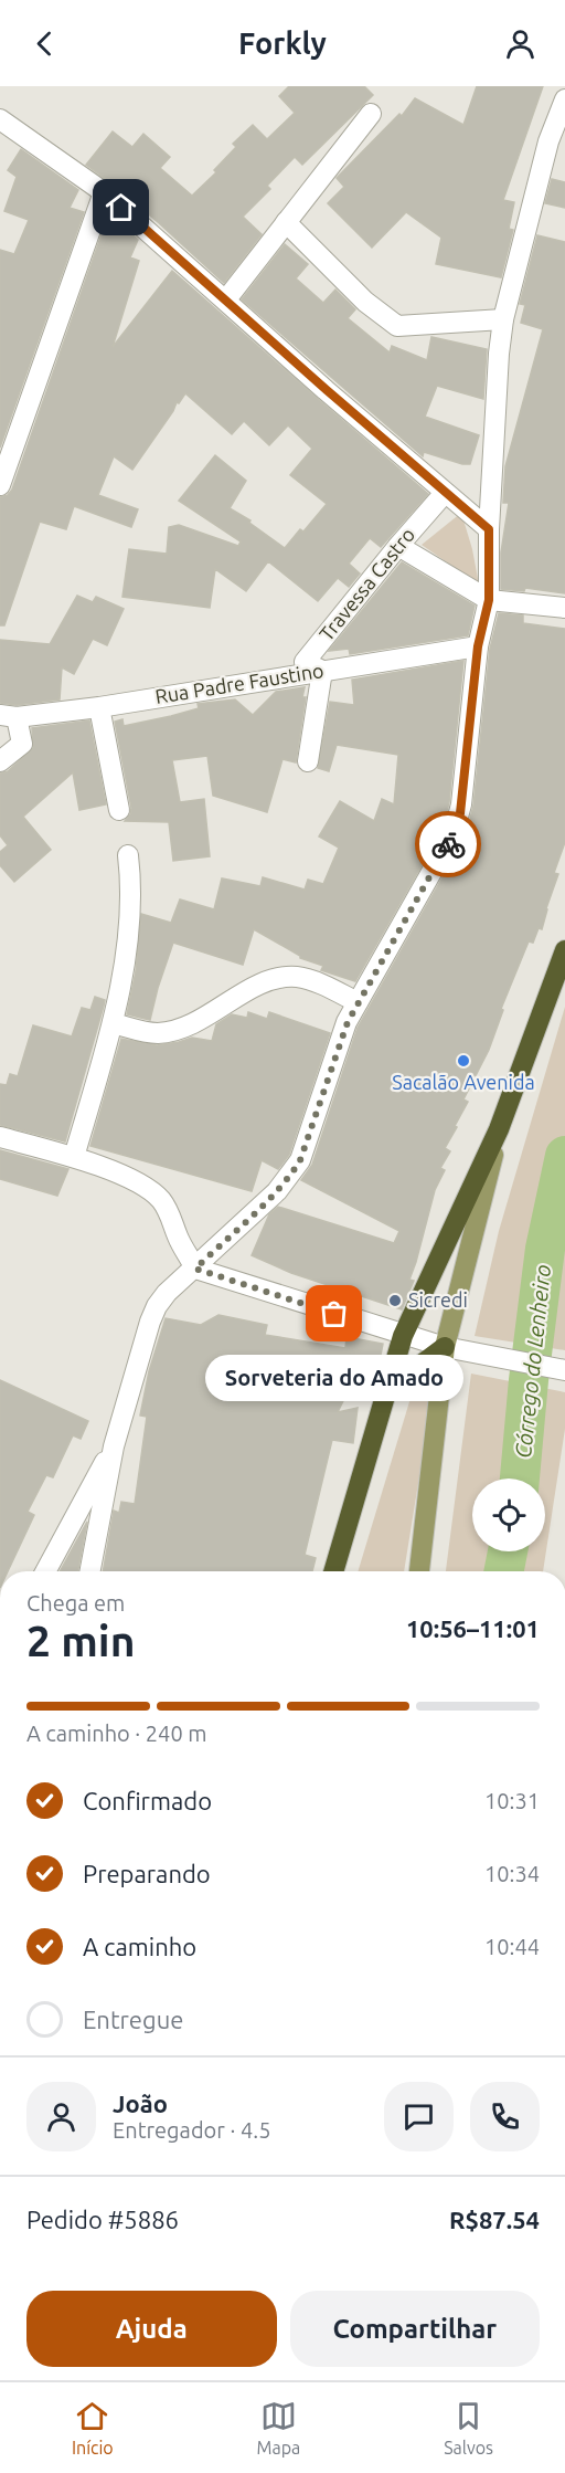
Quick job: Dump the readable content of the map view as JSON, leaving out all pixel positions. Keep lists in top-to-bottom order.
{
  "streets": {
    "street": ["Travessa Castro", "Rua Padre Faustino"]
  },
  "crossings": [
    ["Travessa Castro", "Rua Padre Faustino"]
  ],
  "water": ["Córrego do Lenheiro"],
  "places": ["Sacalão Avenida", "Sicredi", "Sorveteria do Amado"],
  "page": {
    "header": "Forkly",
    "bubble": "Sorveteria do Amado",
    "heading": ["2 min", "Chega em", "10:56–11:01"],
    "panel": [
      "João",
      "Entregador · 4.5",
      "Pedido #5886",
      "R$87.54"
    ],
    "bar": "A caminho · 240 m",
    "list": [
      ["Confirmado", "10:31"],
      ["Preparando", "10:34"],
      ["A caminho", "10:44"],
      "Entregue"
    ],
    "buttons": ["Ajuda", "Compartilhar"],
    "tabs": ["Início", "Mapa", "Salvos"]
  }
}
